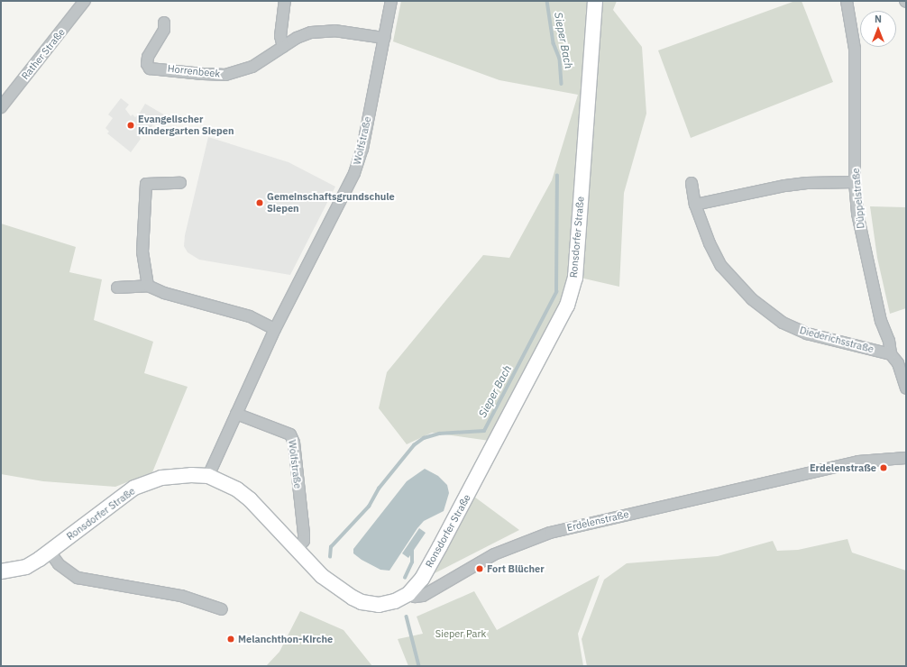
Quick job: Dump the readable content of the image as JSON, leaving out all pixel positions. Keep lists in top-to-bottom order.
{
  "streets": {
    "main road": ["Ronsdorfer Straße"],
    "street": [
      "Rather Straße",
      "Horrenbeek",
      "Wolfstraße",
      "Düppelstraße",
      "Diederichsstraße",
      "Erdelenstraße"
    ]
  },
  "crossings": [
    ["Horrenbeek", "Wolfstraße"],
    ["Wolfstraße", "Ronsdorfer Straße"],
    ["Düppelstraße", "Diederichsstraße"],
    ["Ronsdorfer Straße", "Erdelenstraße"]
  ],
  "water": ["Sieper Bach"],
  "parks": ["Sieper Park"],
  "places": [
    "Evangelischer Kindergarten Siepen",
    "Gemeinschaftsgrundschule Siepen",
    "Erdelenstraße",
    "Fort Blücher",
    "Melanchthon-Kirche"
  ],
  "north": "top"
}
